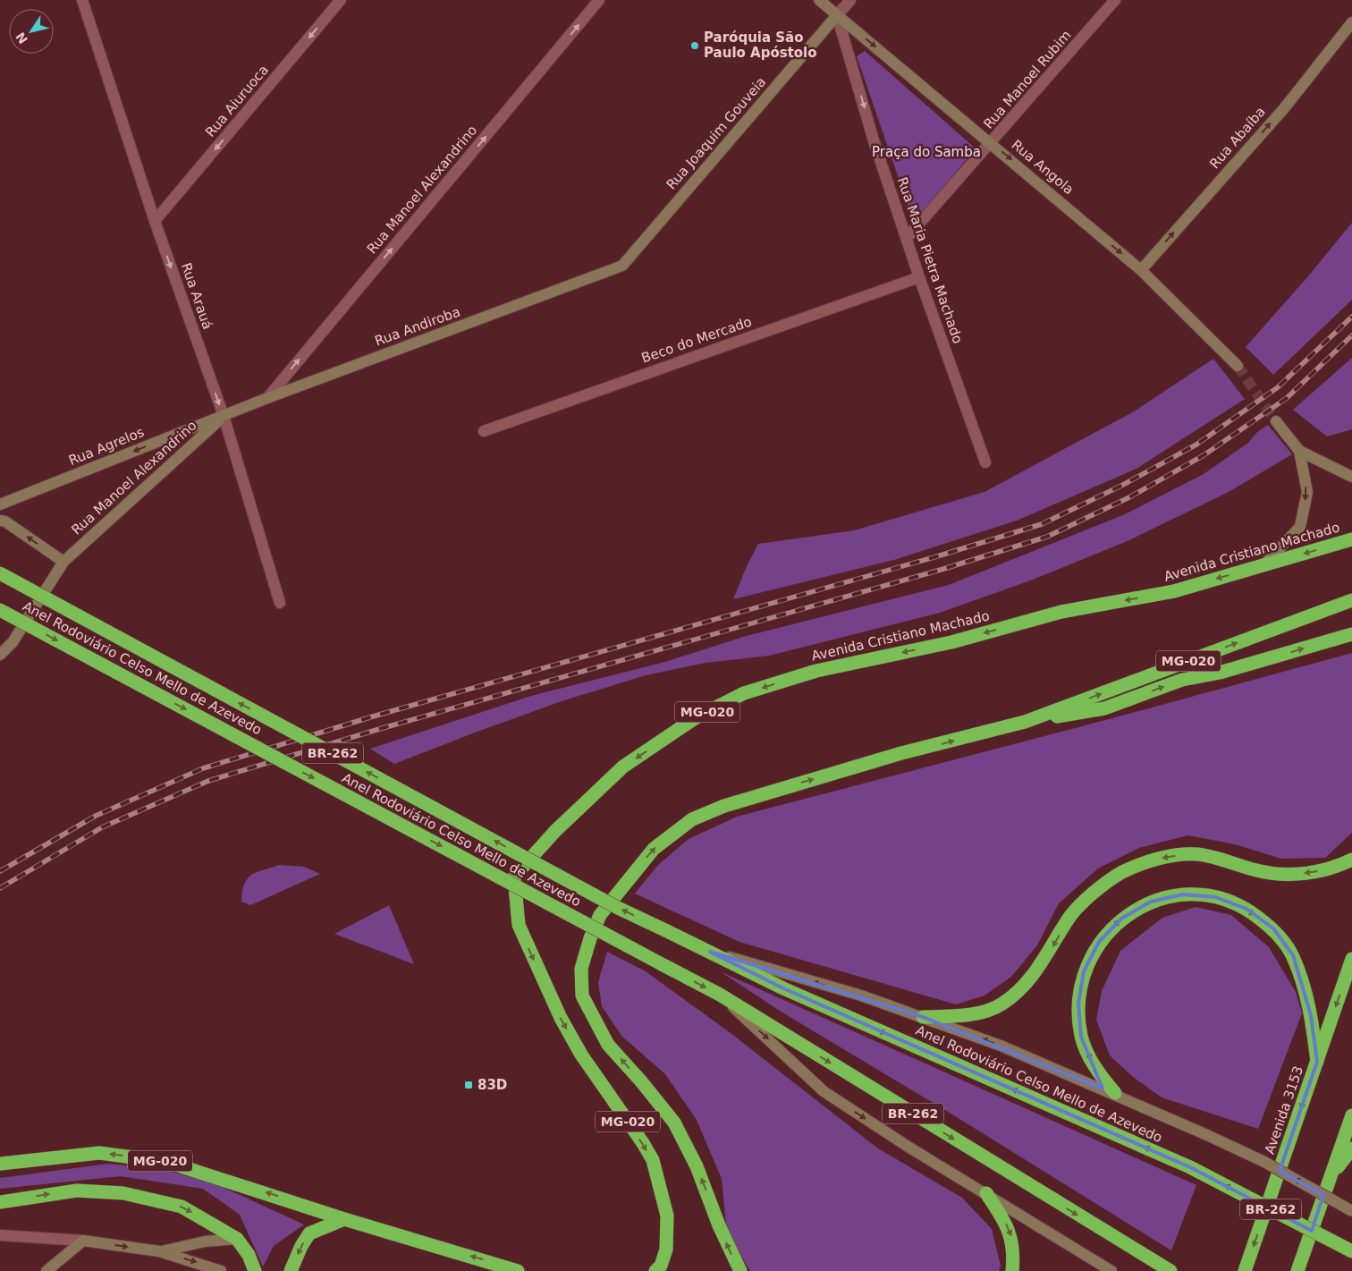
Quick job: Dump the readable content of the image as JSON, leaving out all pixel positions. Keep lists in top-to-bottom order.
{
  "streets": {
    "highway": [
      "Avenida Cristiano Machado",
      "MG-020",
      "Anel Rodoviário Celso Mello de Azevedo",
      "BR-262",
      "Avenida 3153"
    ],
    "street": [
      "Rua Manoel Rubim",
      "Rua Aiuruoca",
      "Rua Joaquim Gouveia",
      "Rua Abaíba",
      "Rua Angola",
      "Rua Manoel Alexandrino",
      "Rua Maria Pietra Machado",
      "Rua Arauá",
      "Rua Andiroba",
      "Beco do Mercado",
      "Rua Agrelos"
    ]
  },
  "crossings": [
    ["Rua Manoel Rubim", "Rua Angola"],
    ["Rua Manoel Rubim", "Rua Maria Pietra Machado"],
    ["Rua Aiuruoca", "Rua Arauá"],
    ["Rua Joaquim Gouveia", "Rua Angola"],
    ["Rua Joaquim Gouveia", "Rua Maria Pietra Machado"],
    ["Rua Joaquim Gouveia", "Rua Andiroba"],
    ["Rua Abaíba", "Rua Angola"],
    ["Rua Angola", "Rua Maria Pietra Machado"],
    ["Rua Manoel Alexandrino", "Rua Arauá"],
    ["Rua Manoel Alexandrino", "Rua Andiroba"],
    ["Rua Manoel Alexandrino", "Rua Agrelos"],
    ["Rua Maria Pietra Machado", "Beco do Mercado"],
    ["Rua Arauá", "Rua Andiroba"],
    ["Rua Arauá", "Rua Agrelos"],
    ["Rua Andiroba", "Rua Agrelos"]
  ],
  "one_way": [
    "Rua Aiuruoca",
    "Rua Abaíba",
    "Rua Angola",
    "Rua Manoel Alexandrino",
    "Rua Maria Pietra Machado",
    "Rua Agrelos"
  ],
  "parks": ["Praça do Samba"],
  "places": {
    "other": ["Paróquia São Paulo Apóstolo"],
    "transit": ["83D"]
  },
  "north": "bottom left"
}
